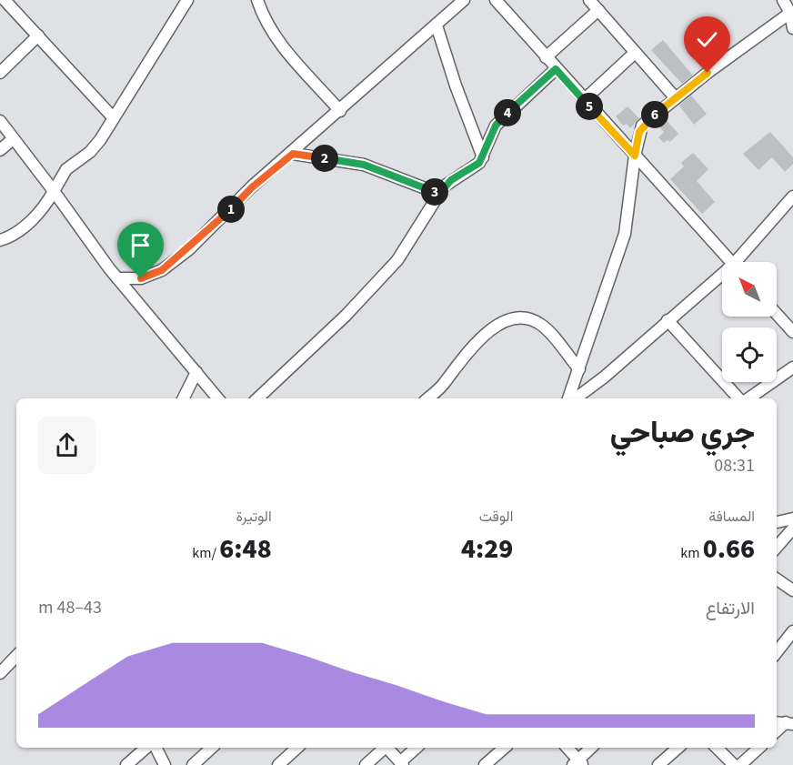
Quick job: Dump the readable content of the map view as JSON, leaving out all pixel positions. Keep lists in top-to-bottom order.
{
  "north": "top left",
  "page": {
    "pins": [
      "5",
      "4",
      "6",
      "2",
      "3",
      "1"
    ],
    "heading": ["جري صباحي", "08:31"],
    "stats": [
      ["المسافة", "0.66 km"],
      ["الوقت", "4:29"],
      ["الوتيرة", "6:48 /km"]
    ],
    "chart": ["الارتفاع", "43–48 m"]
  }
}
